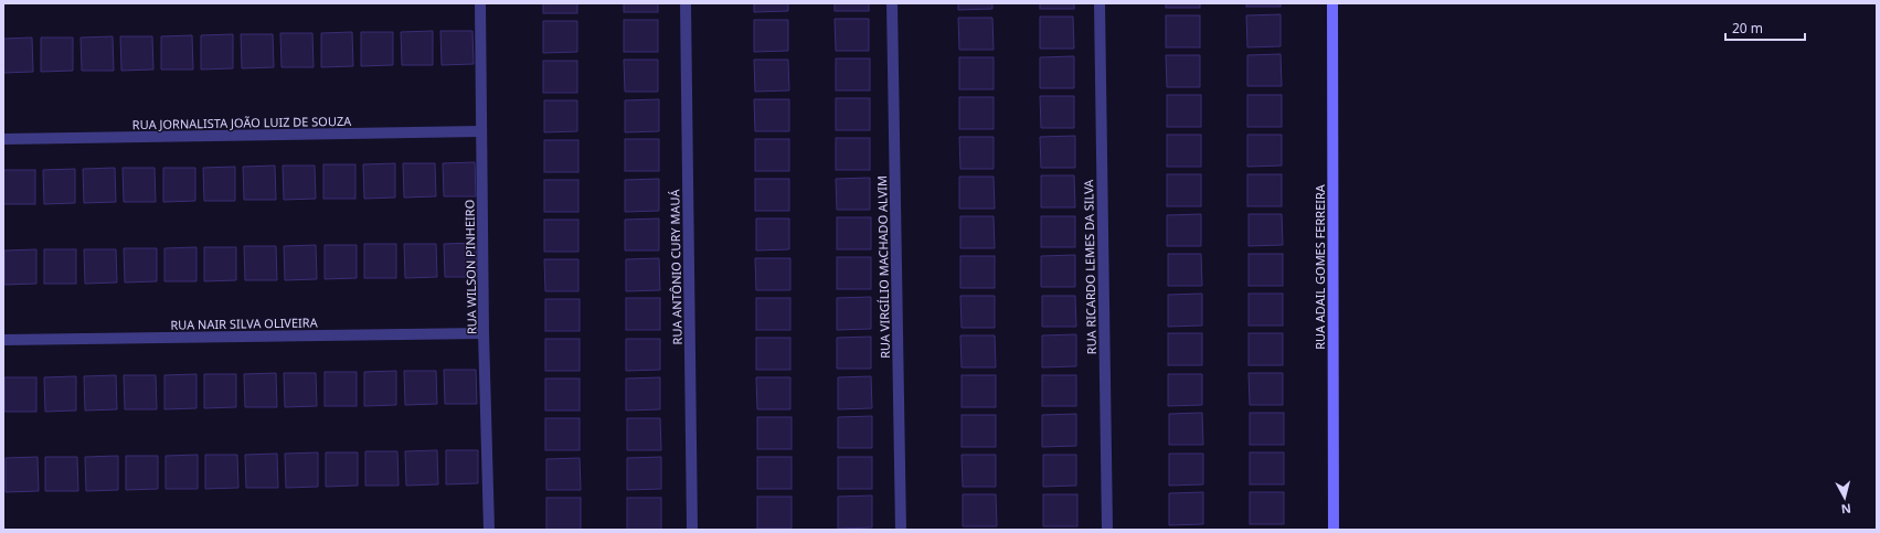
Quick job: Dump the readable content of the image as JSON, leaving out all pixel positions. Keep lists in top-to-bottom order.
{
  "streets": {
    "street": [
      "RUA JORNALISTA JOÃO LUIZ DE SOUZA",
      "RUA WILSON PINHEIRO",
      "RUA ANTÔNIO CURY MAUÁ",
      "RUA VIRGÍLIO MACHADO ALVIM",
      "RUA RICARDO LEMES DA SILVA",
      "RUA ADAIL GOMES FERREIRA",
      "RUA NAIR SILVA OLIVEIRA"
    ]
  },
  "crossings": [
    ["RUA JORNALISTA JOÃO LUIZ DE SOUZA", "RUA WILSON PINHEIRO"],
    ["RUA WILSON PINHEIRO", "RUA NAIR SILVA OLIVEIRA"]
  ],
  "scale_bar": "20 m",
  "north": "bottom"
}
